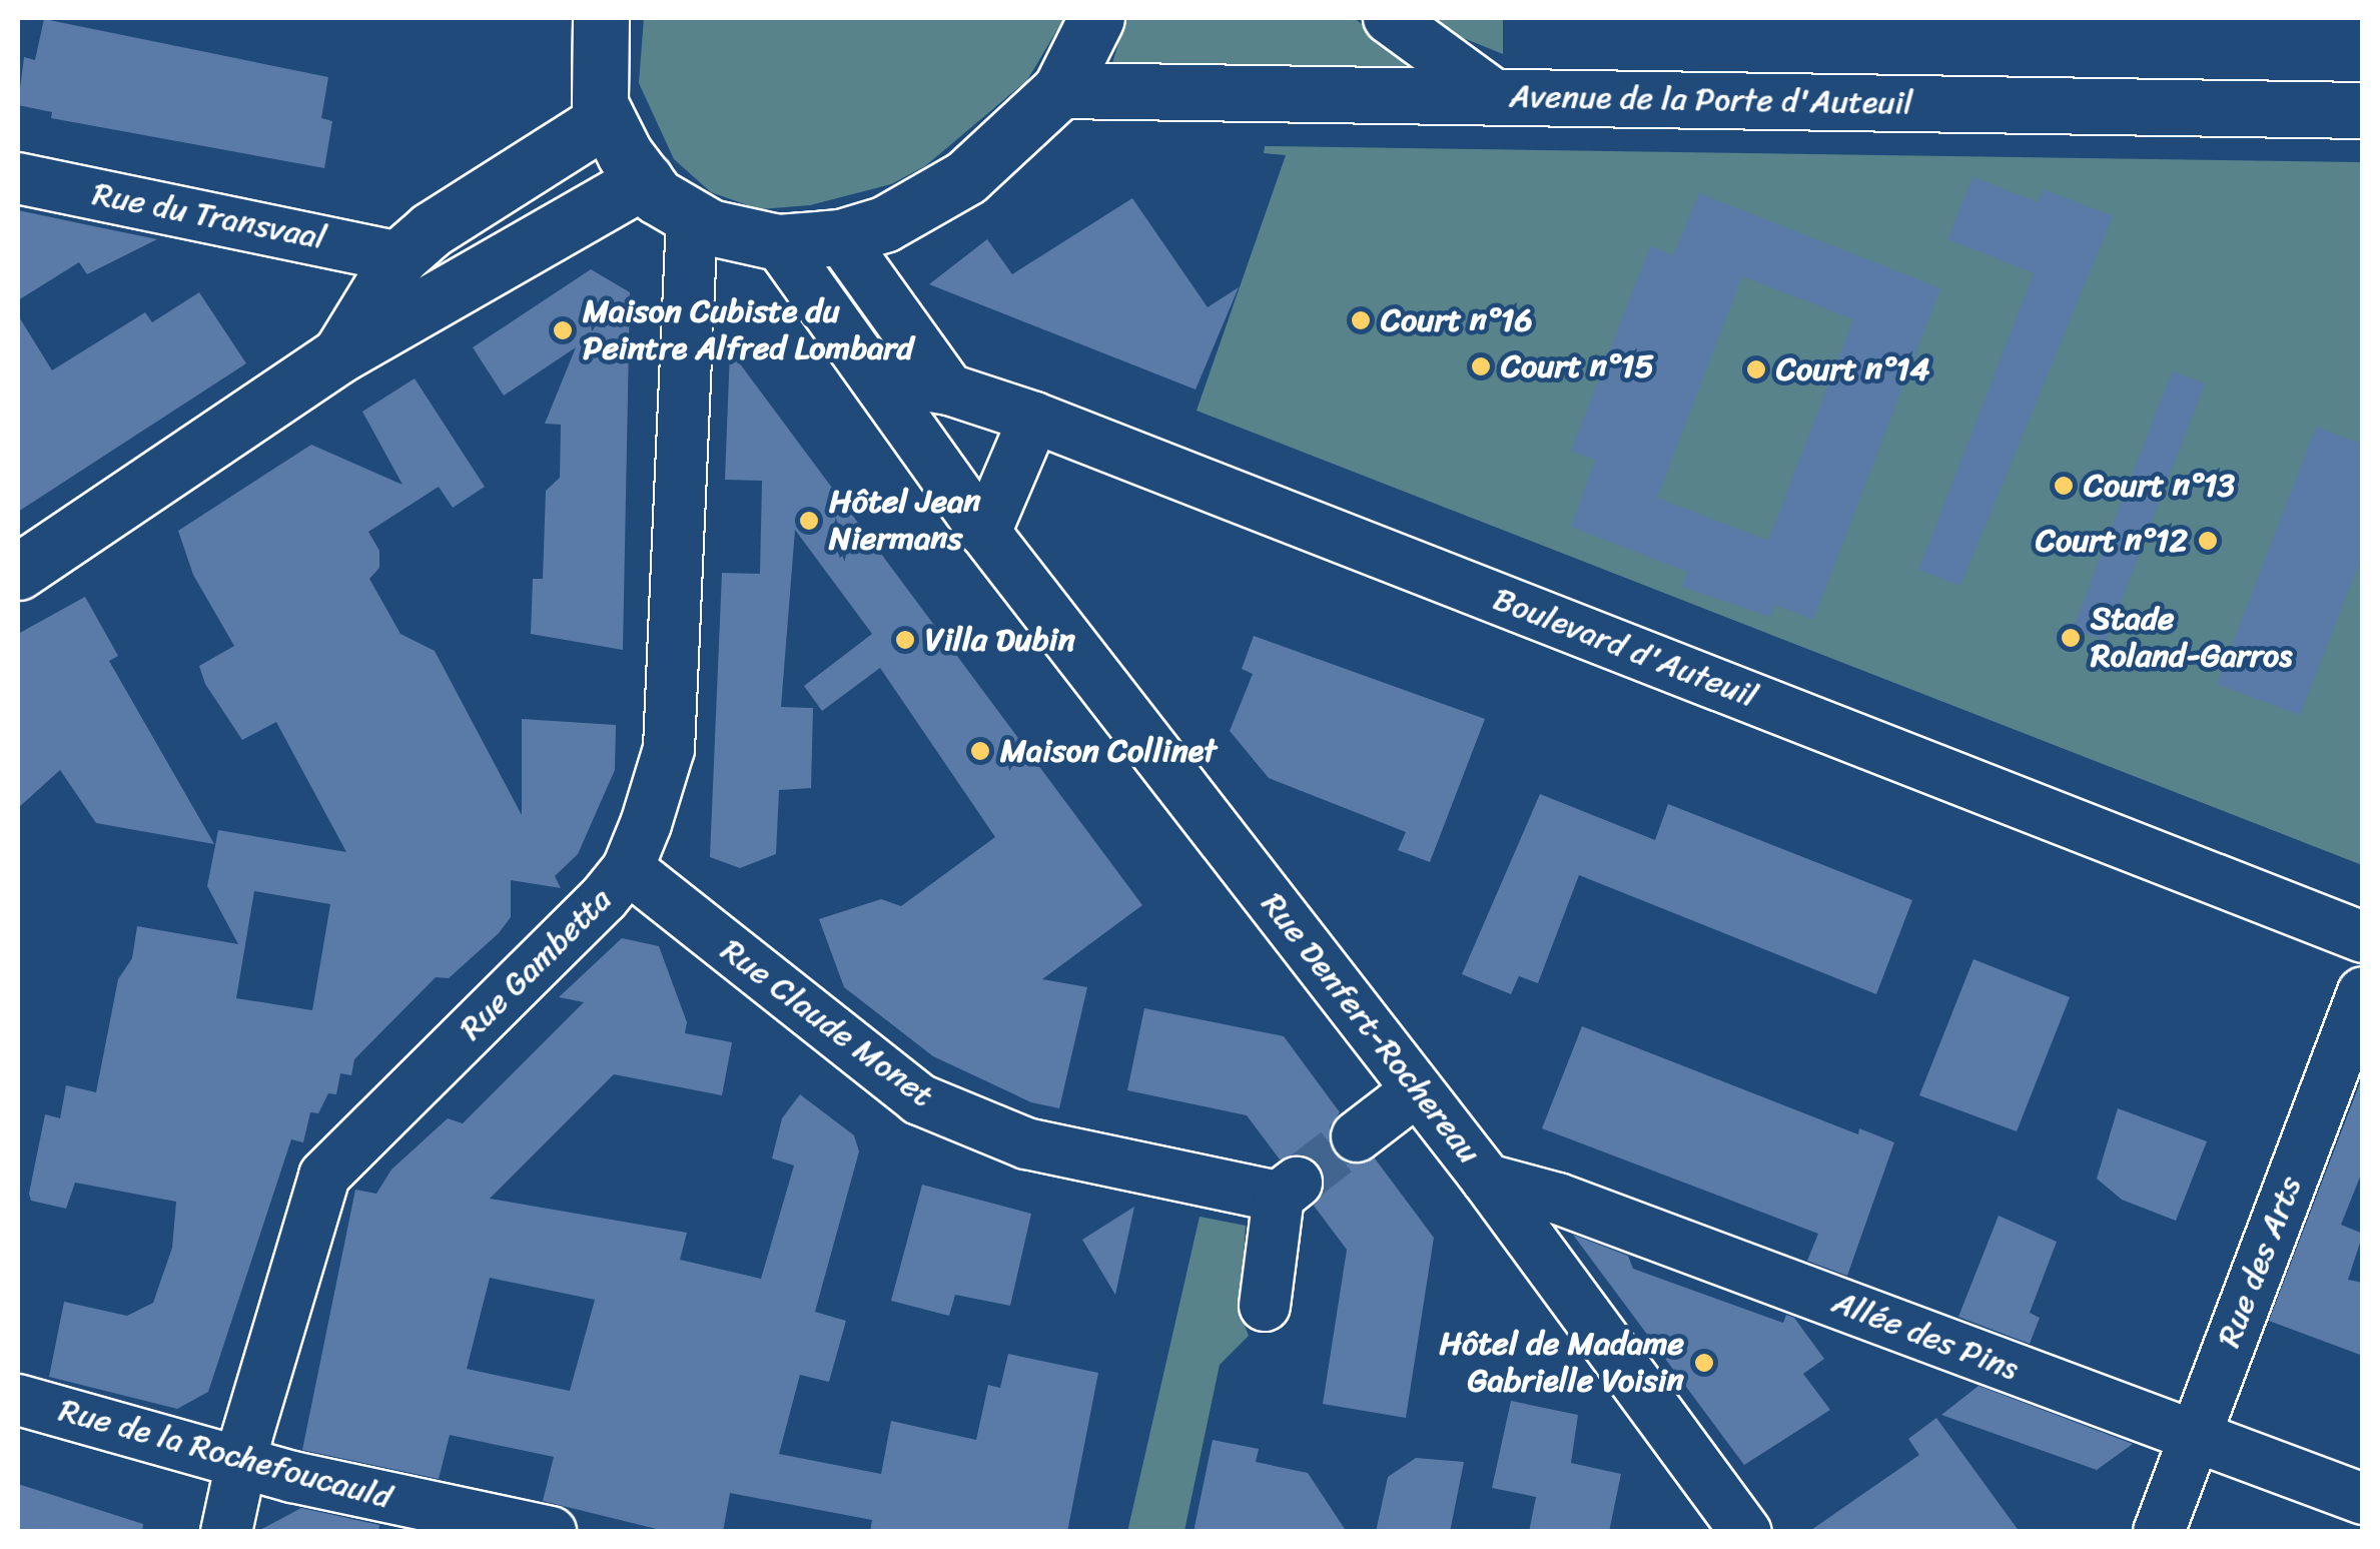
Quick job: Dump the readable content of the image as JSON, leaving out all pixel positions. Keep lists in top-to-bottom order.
{
  "streets": {
    "main road": ["Avenue de la Porte d'Auteuil"],
    "street": [
      "Rue du Transvaal",
      "Boulevard d'Auteuil",
      "Rue Gambetta",
      "Rue Claude Monet",
      "Rue Denfert-Rochereau",
      "Rue des Arts",
      "Allée des Pins",
      "Rue de la Rochefoucauld"
    ]
  },
  "crossings": [
    ["Boulevard d'Auteuil", "Rue Denfert-Rochereau"],
    ["Rue Gambetta", "Rue Claude Monet"],
    ["Rue Gambetta", "Rue de la Rochefoucauld"],
    ["Rue Denfert-Rochereau", "Allée des Pins"],
    ["Rue des Arts", "Allée des Pins"]
  ],
  "places": [
    "Court n°16",
    "Maison Cubiste du Peintre Alfred Lombard",
    "Court n°15",
    "Court n°14",
    "Court n°13",
    "Hôtel Jean Niermans",
    "Court n°12",
    "Stade Roland-Garros",
    "Villa Dubin",
    "Maison Collinet",
    "Hôtel de Madame Gabrielle Voisin"
  ]
}
